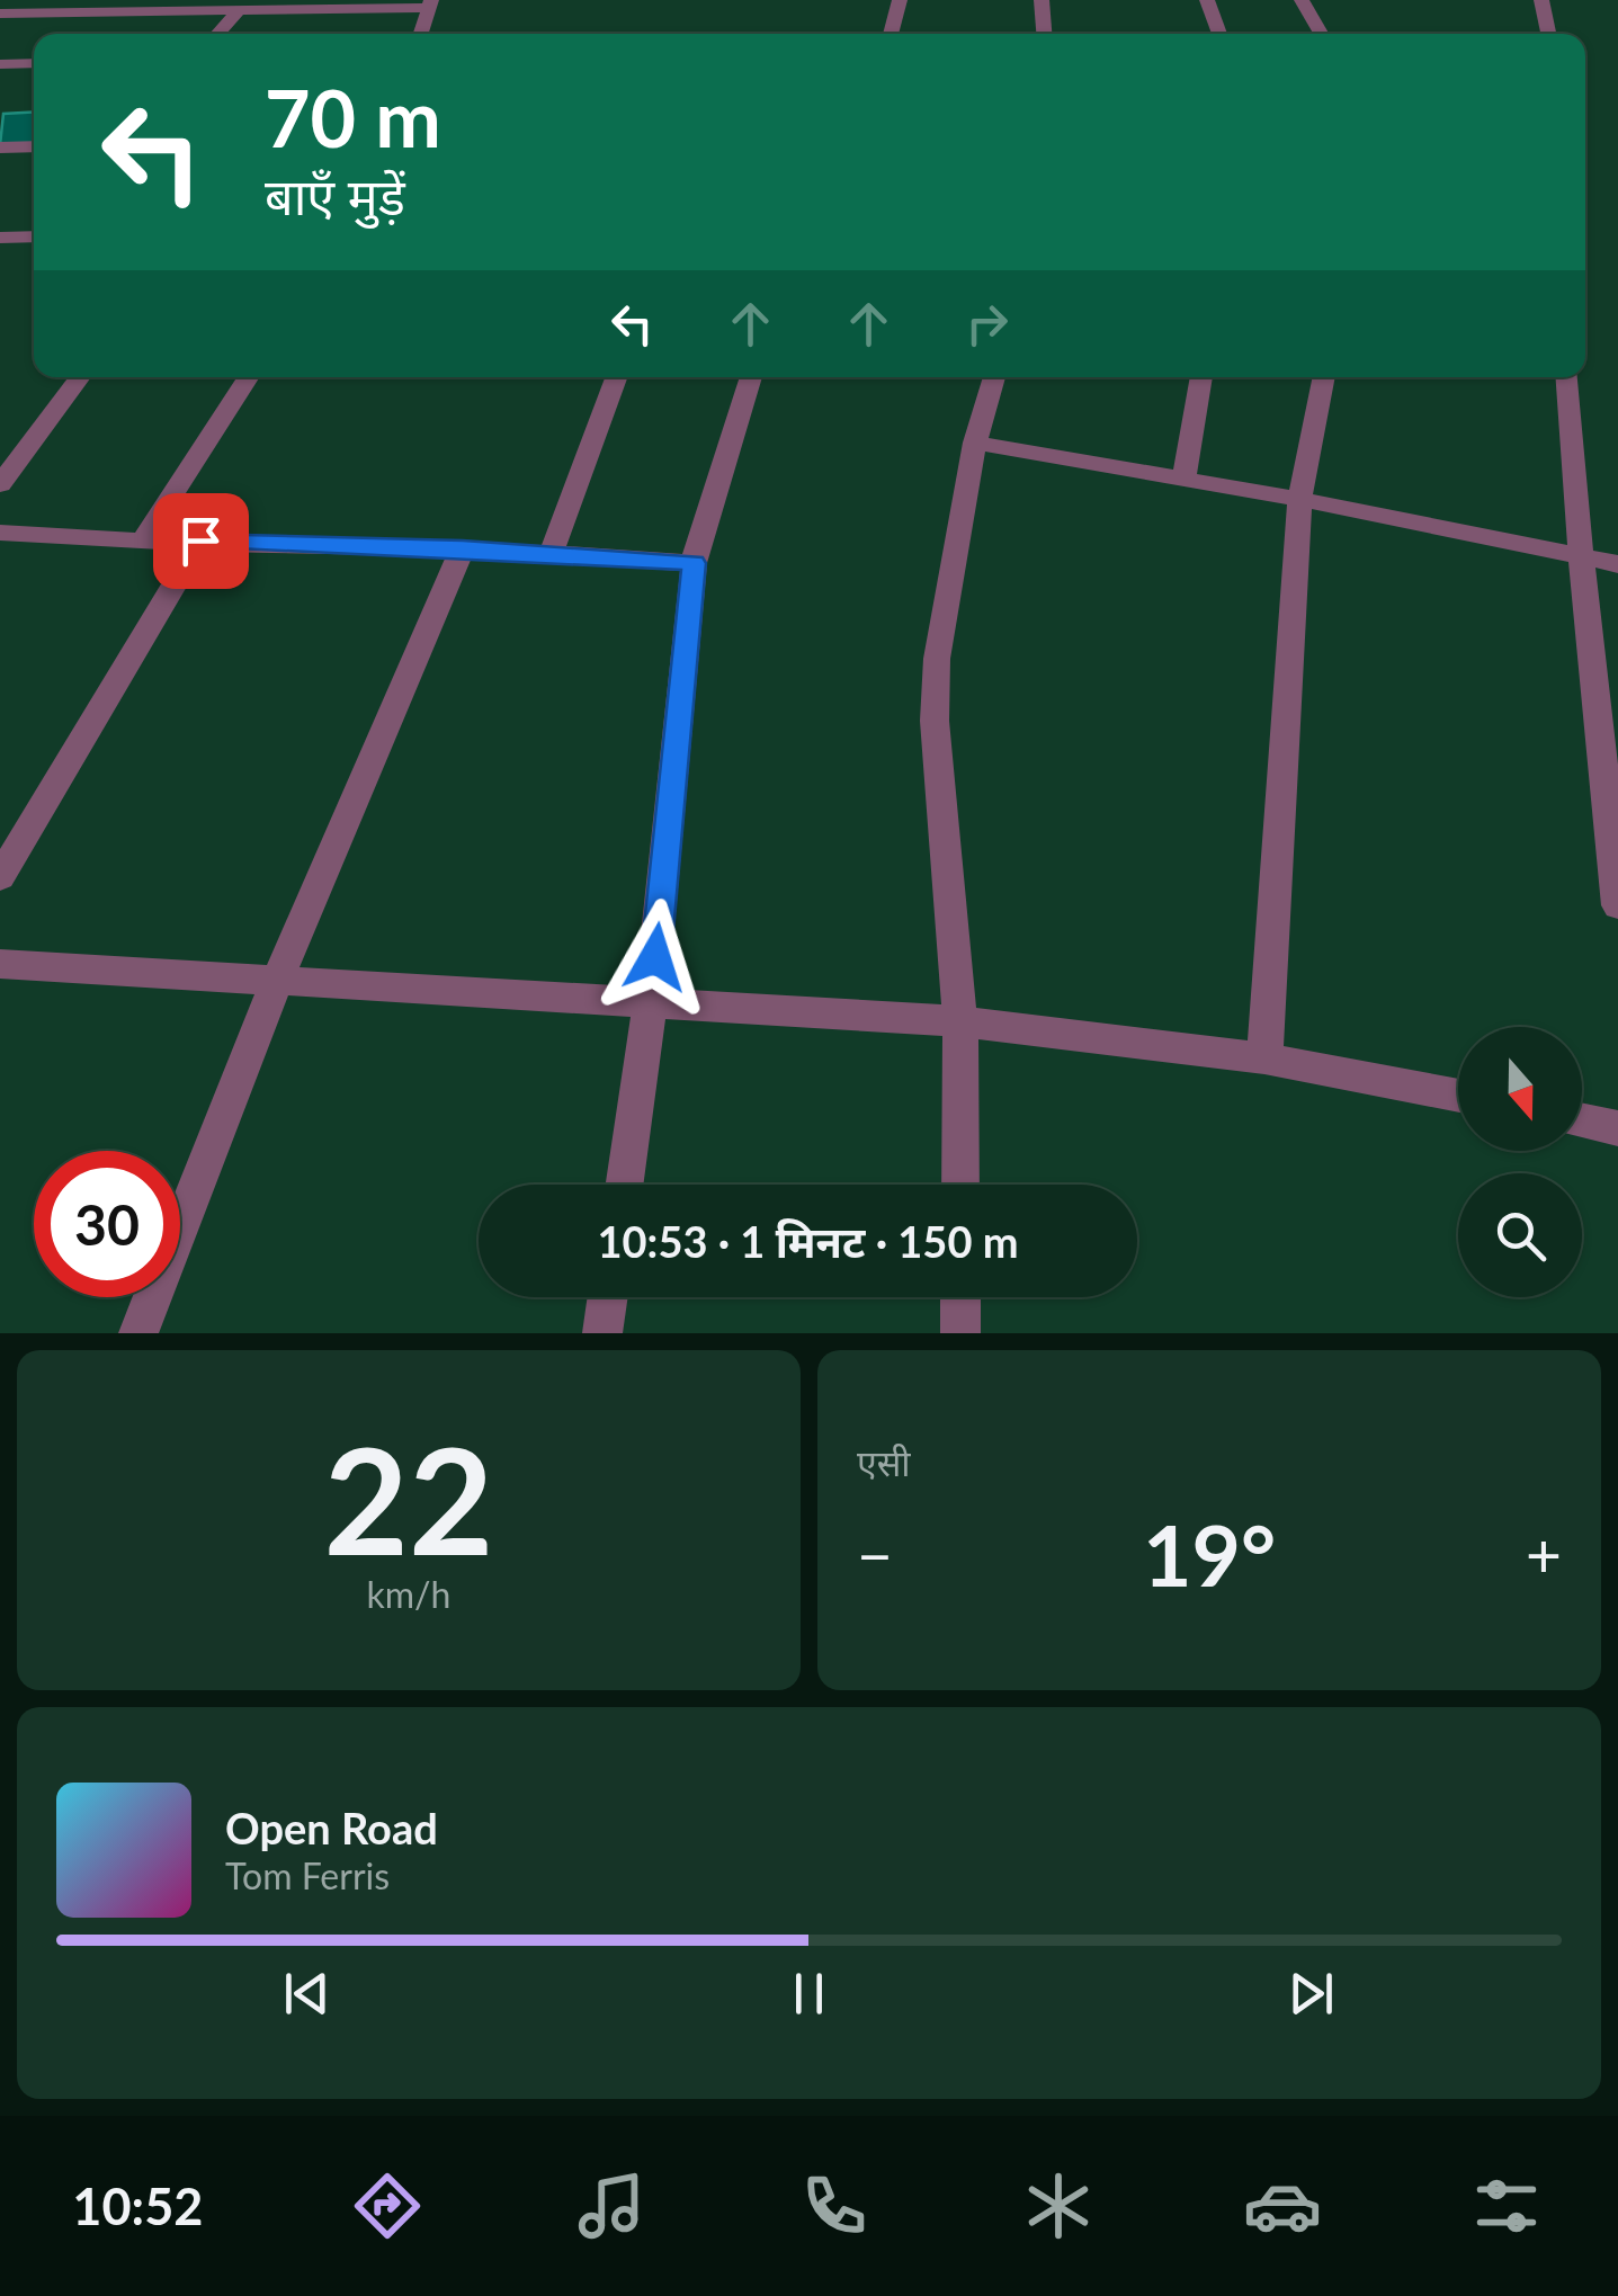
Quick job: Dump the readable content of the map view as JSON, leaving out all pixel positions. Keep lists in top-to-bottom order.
{
  "north": "bottom",
  "page": {
    "turn": ["70 m", "बाएँ मुड़ें"],
    "limit": "30",
    "trip": "10:53 · 1 मिनट · 150 m",
    "tile": [
      ["22", "km/h"],
      "एसी"
    ],
    "heat": ["−", "19°", "+"],
    "song": ["Open Road", "Tom Ferris"],
    "tabs": "10:52"
  }
}
